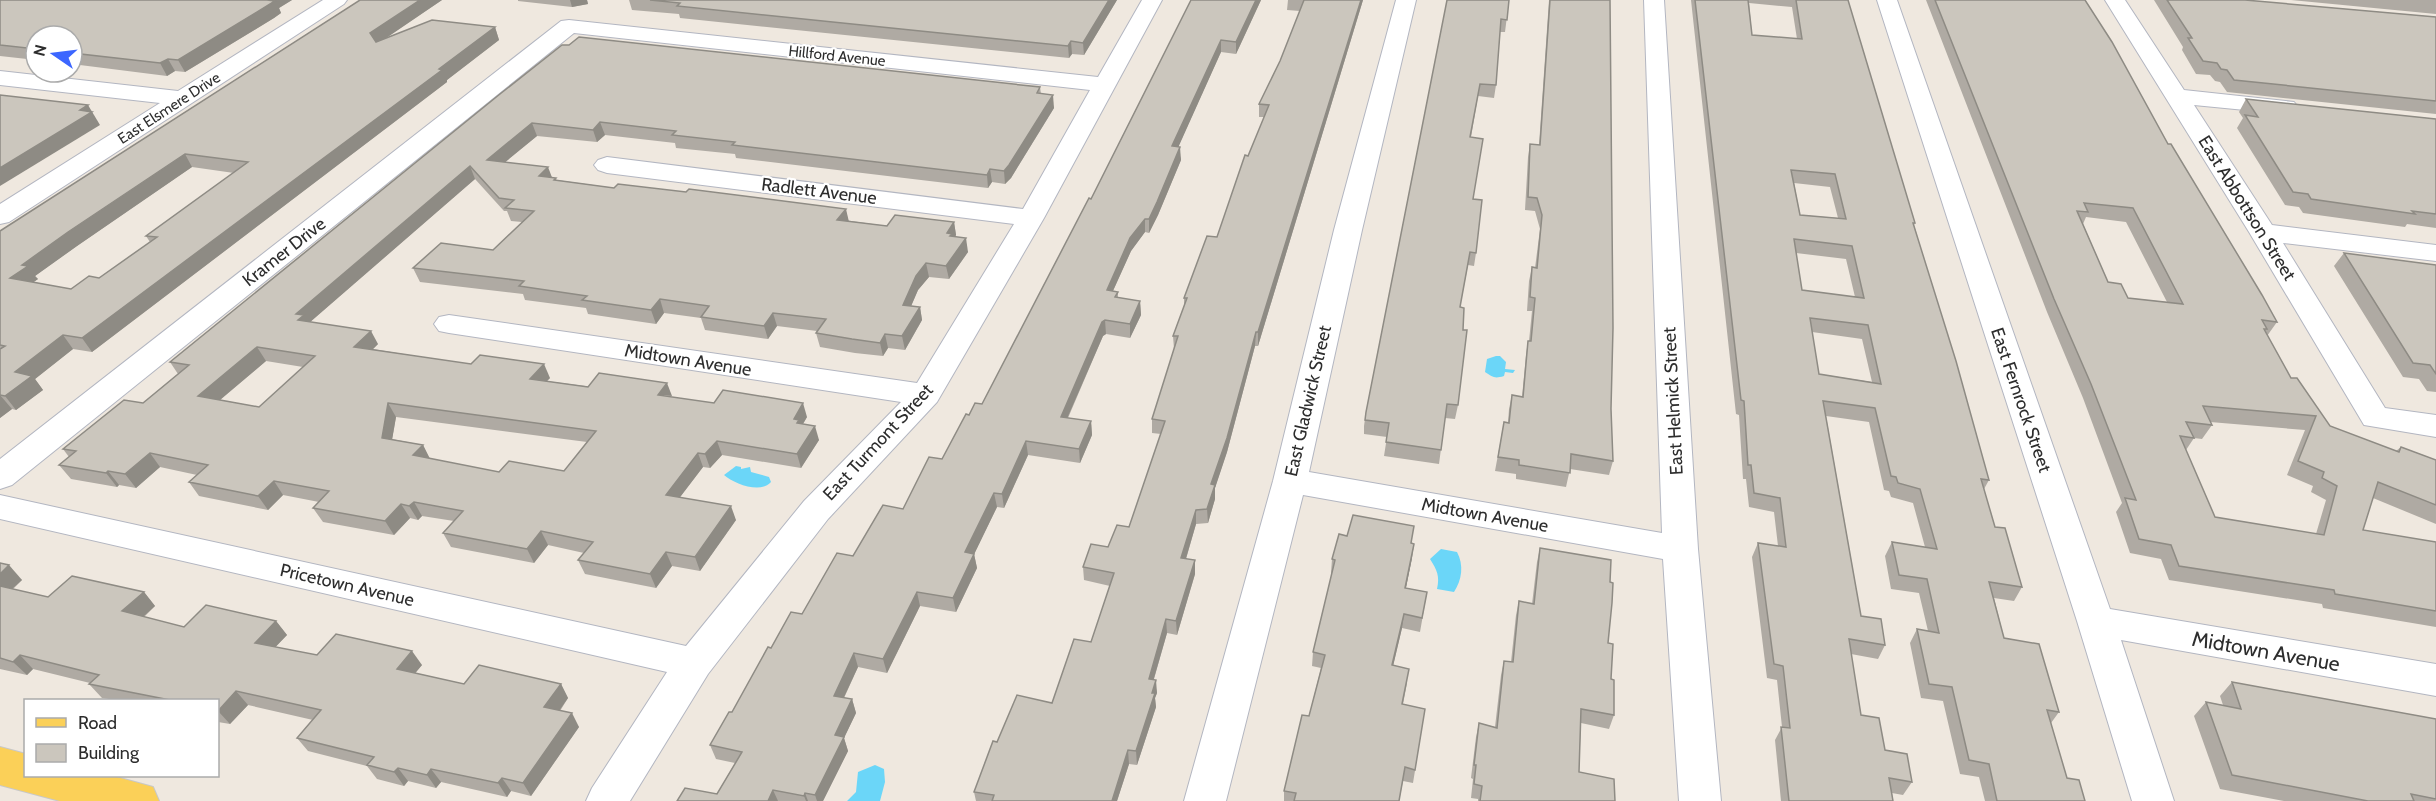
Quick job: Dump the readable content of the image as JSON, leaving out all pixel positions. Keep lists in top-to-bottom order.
{
  "streets": {
    "street": [
      "Hillford Avenue",
      "East Elsmere Drive",
      "Radlett Avenue",
      "East Abbottson Street",
      "Kramer Drive",
      "Midtown Avenue",
      "East Fernrock Street",
      "East Gladwick Street",
      "East Helmick Street",
      "East Turmont Street",
      "Pricetown Avenue"
    ]
  },
  "crossings": [
    ["Hillford Avenue", "Kramer Drive"],
    ["Hillford Avenue", "East Turmont Street"],
    ["Radlett Avenue", "East Turmont Street"],
    ["Midtown Avenue", "East Fernrock Street"],
    ["Midtown Avenue", "East Gladwick Street"],
    ["Midtown Avenue", "East Helmick Street"],
    ["Midtown Avenue", "East Turmont Street"],
    ["East Turmont Street", "Pricetown Avenue"]
  ],
  "legend": ["Road", "Building"],
  "north": "left"
}
